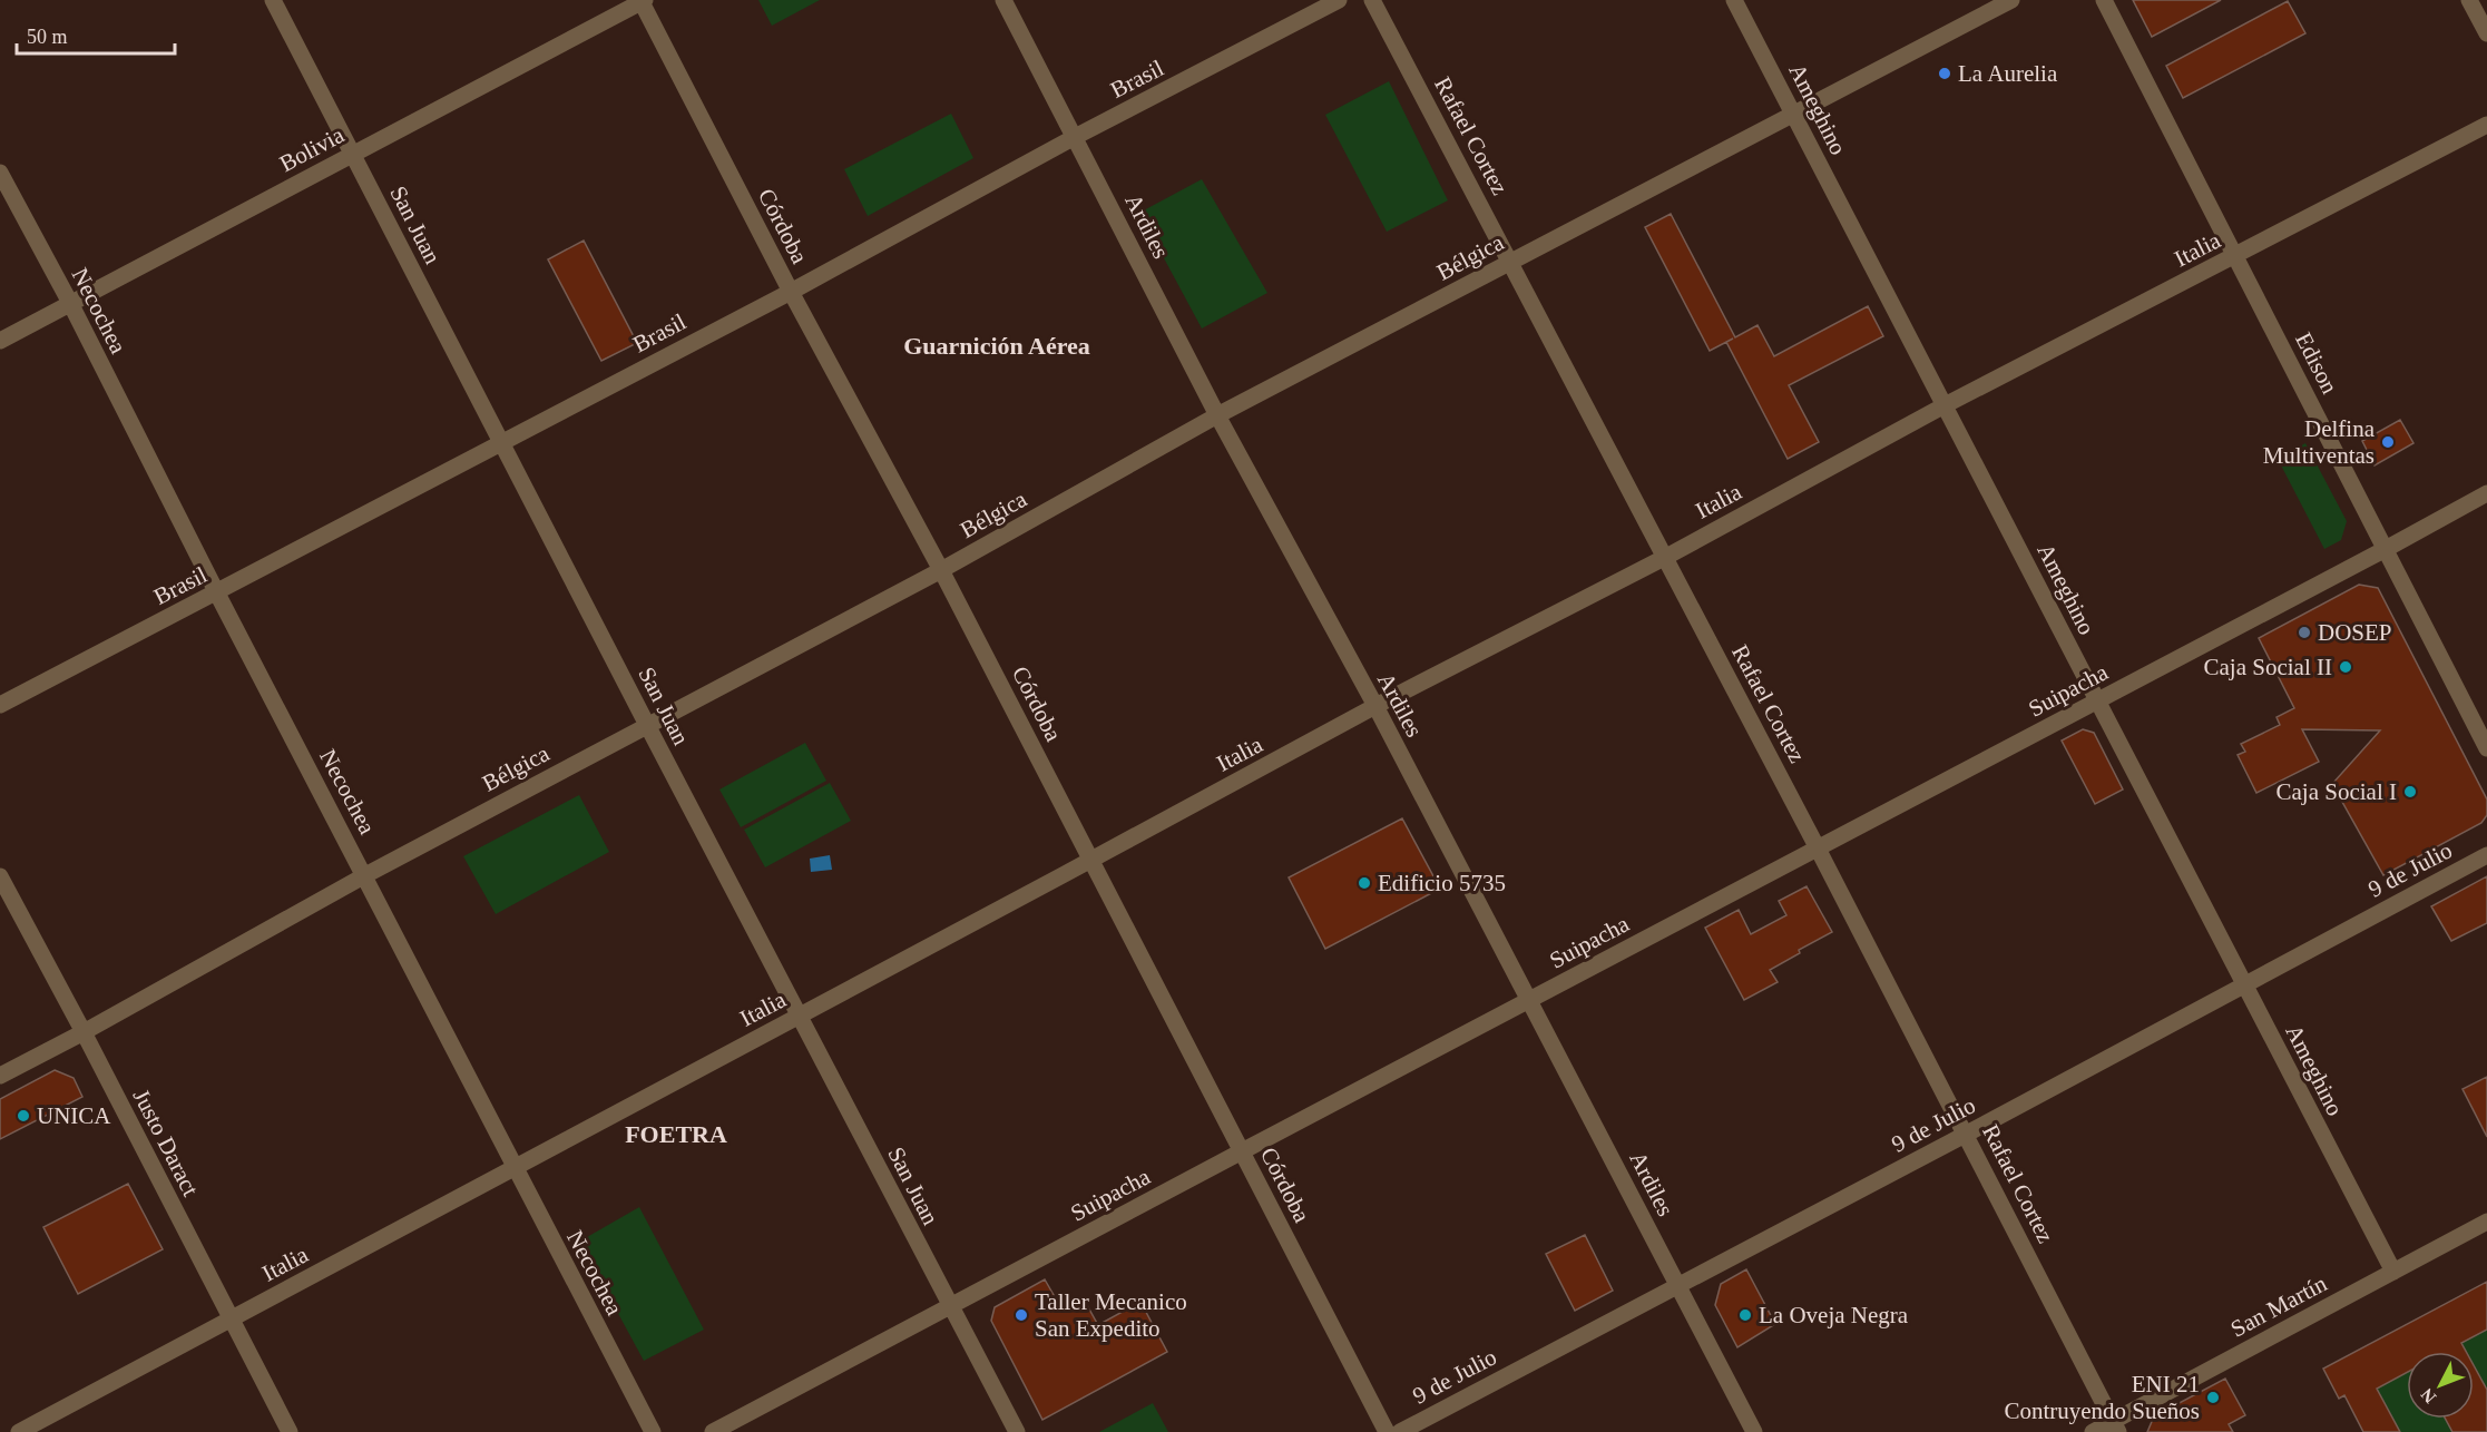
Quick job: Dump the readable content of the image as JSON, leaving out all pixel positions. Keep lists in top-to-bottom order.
{
  "streets": {
    "street": [
      "Brasil",
      "Ameghino",
      "Rafael Cortez",
      "Bolivia",
      "San Juan",
      "Córdoba",
      "Ardiles",
      "Italia",
      "Bélgica",
      "Necochea",
      "Edison",
      "Suipacha",
      "9 de Julio",
      "Justo Daract",
      "San Martín"
    ]
  },
  "crossings": [
    ["Brasil", "San Juan"],
    ["Brasil", "Córdoba"],
    ["Brasil", "Ardiles"],
    ["Brasil", "Necochea"],
    ["Ameghino", "Italia"],
    ["Ameghino", "Bélgica"],
    ["Ameghino", "Suipacha"],
    ["Ameghino", "9 de Julio"],
    ["Ameghino", "San Martín"],
    ["Rafael Cortez", "Italia"],
    ["Rafael Cortez", "Bélgica"],
    ["Rafael Cortez", "Suipacha"],
    ["Rafael Cortez", "9 de Julio"],
    ["Rafael Cortez", "San Martín"],
    ["Bolivia", "San Juan"],
    ["Bolivia", "Córdoba"],
    ["Bolivia", "Necochea"],
    ["San Juan", "Italia"],
    ["San Juan", "Bélgica"],
    ["San Juan", "Suipacha"],
    ["Córdoba", "Italia"],
    ["Córdoba", "Bélgica"],
    ["Córdoba", "Suipacha"],
    ["Ardiles", "Italia"],
    ["Ardiles", "Bélgica"],
    ["Ardiles", "Suipacha"],
    ["Ardiles", "9 de Julio"],
    ["Italia", "Necochea"],
    ["Italia", "Edison"],
    ["Italia", "Justo Daract"],
    ["Bélgica", "Necochea"],
    ["Bélgica", "Justo Daract"],
    ["Edison", "Suipacha"]
  ],
  "districts": ["Guarnición Aérea", "FOETRA"],
  "places": [
    "La Aurelia",
    "Delfina Multiventas",
    "DOSEP",
    "Caja Social II",
    "Caja Social I",
    "Edificio 5735",
    "UNICA",
    "Taller Mecanico San Expedito",
    "La Oveja Negra",
    "ENI 21 Contruyendo Sueños"
  ],
  "scale_bar": "50 m",
  "north": "bottom left"
}
